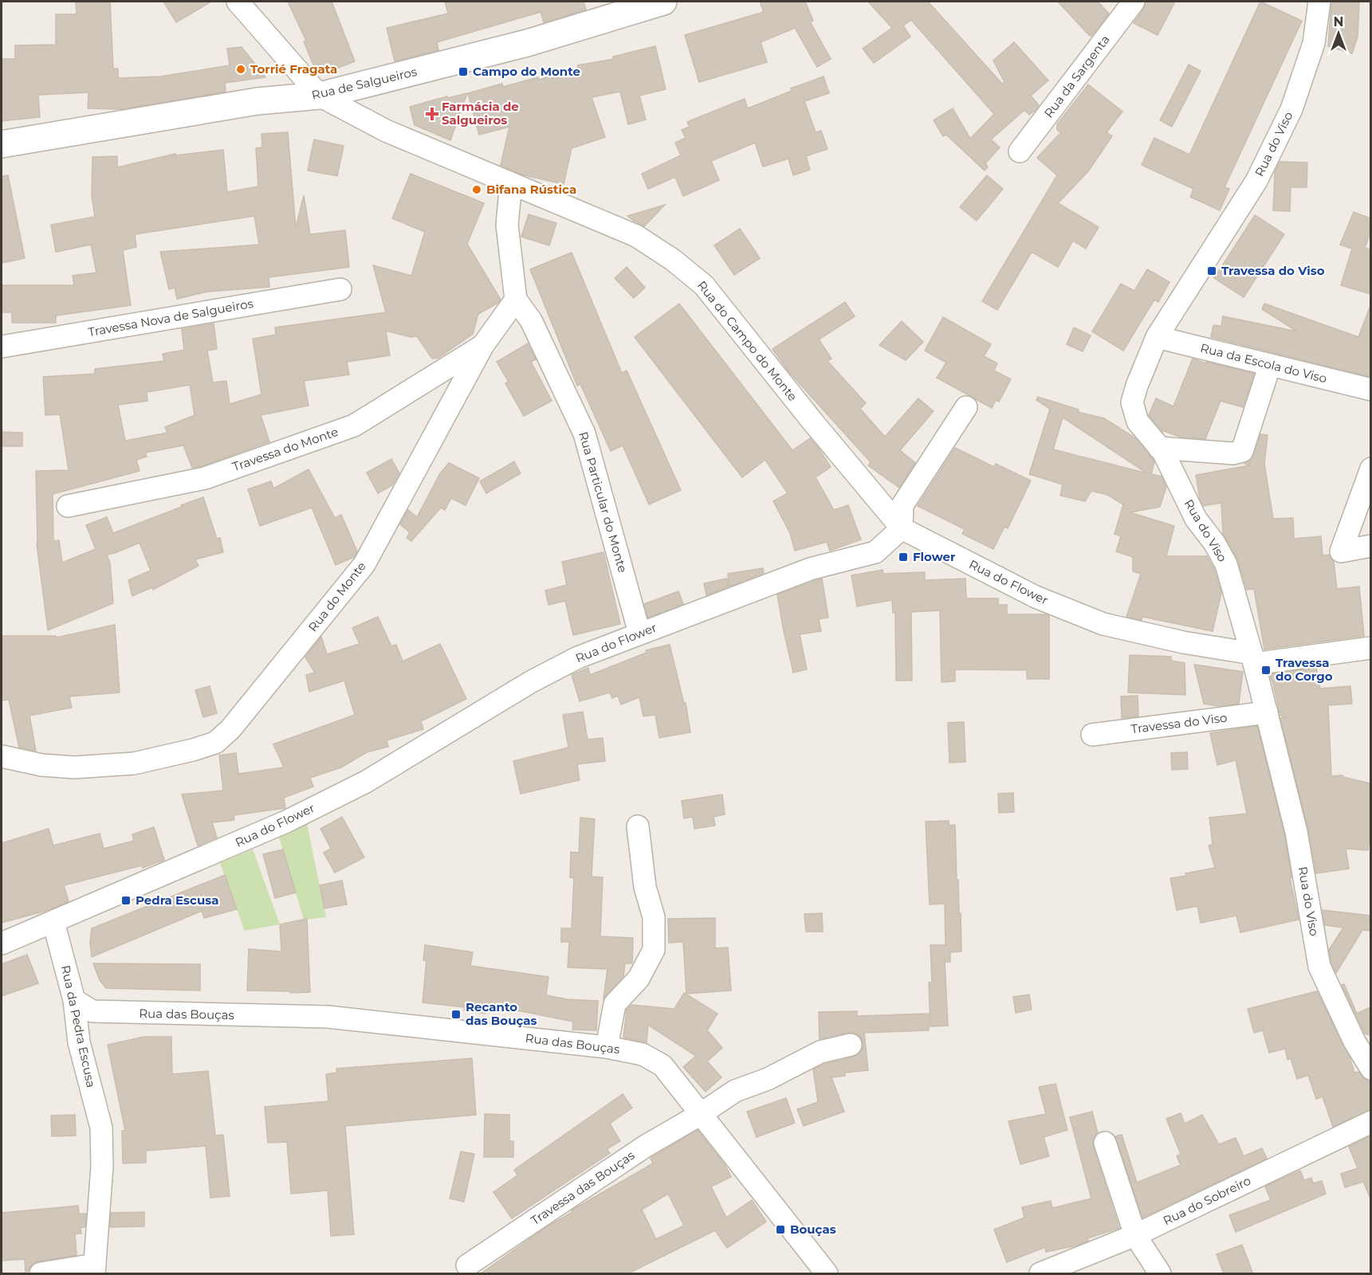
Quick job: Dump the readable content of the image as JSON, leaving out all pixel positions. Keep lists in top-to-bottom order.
{
  "streets": {
    "street": [
      "Rua da Sargenta",
      "Rua de Salgueiros",
      "Rua do Viso",
      "Travessa Nova de Salgueiros",
      "Rua do Campo do Monte",
      "Rua da Escola do Viso",
      "Travessa do Monte",
      "Rua Particular do Monte",
      "Rua do Flower",
      "Rua do Monte",
      "Travessa do Viso",
      "Rua das Bouças",
      "Rua da Pedra Escusa",
      "Travessa das Bouças",
      "Rua do Sobreiro"
    ]
  },
  "crossings": [
    ["Rua de Salgueiros", "Rua do Campo do Monte"],
    ["Rua do Viso", "Rua da Escola do Viso"],
    ["Rua do Viso", "Rua do Flower"],
    ["Rua do Viso", "Travessa do Viso"],
    ["Rua do Campo do Monte", "Rua do Flower"],
    ["Travessa do Monte", "Rua do Monte"],
    ["Rua Particular do Monte", "Rua do Flower"],
    ["Rua Particular do Monte", "Rua do Monte"],
    ["Rua do Flower", "Rua da Pedra Escusa"],
    ["Rua das Bouças", "Rua da Pedra Escusa"],
    ["Rua das Bouças", "Travessa das Bouças"]
  ],
  "places": {
    "other": ["Torrié Fragata", "Bifana Rústica"],
    "transit": [
      "Campo do Monte",
      "Travessa do Viso",
      "Flower",
      "Travessa do Corgo",
      "Pedra Escusa",
      "Recanto das Bouças",
      "Bouças"
    ],
    "health": ["Farmácia de Salgueiros"]
  },
  "north": "top"
}
